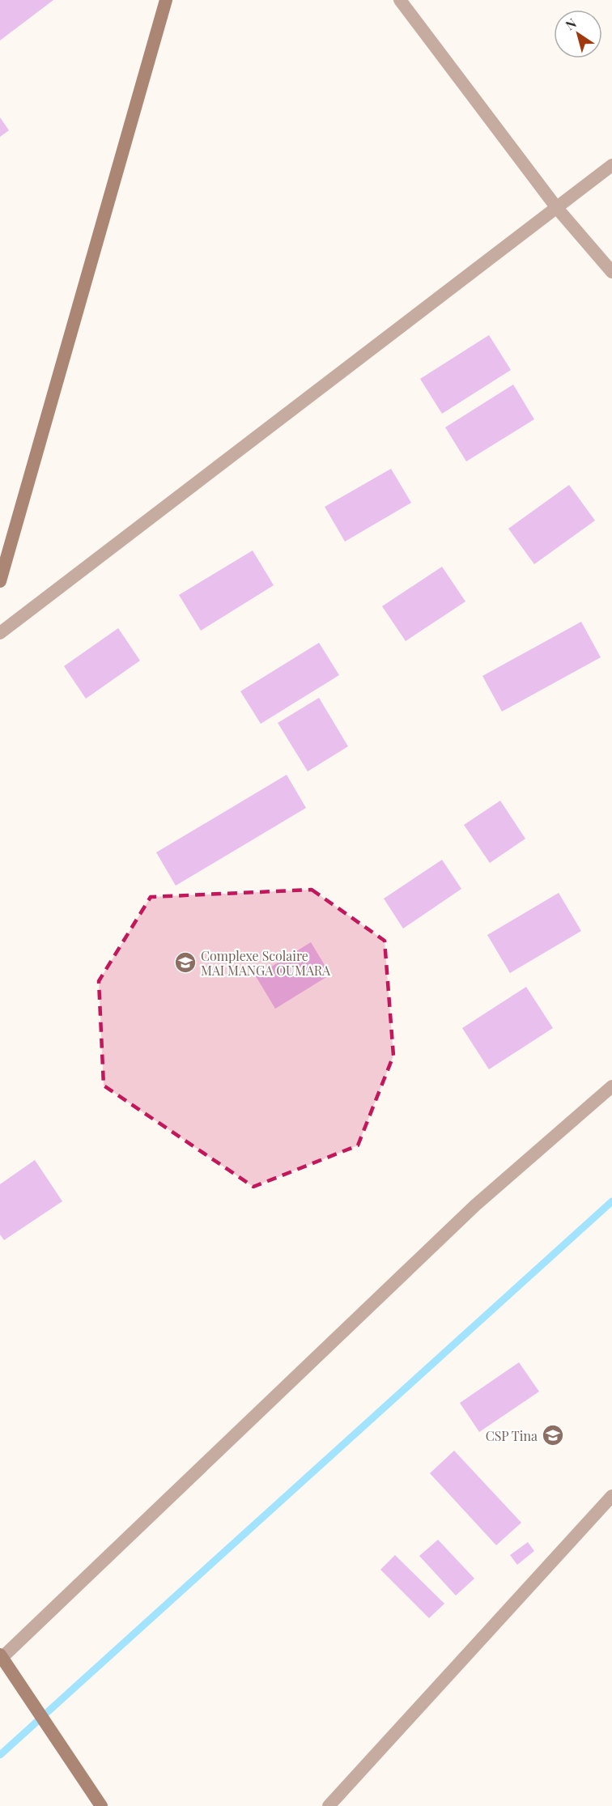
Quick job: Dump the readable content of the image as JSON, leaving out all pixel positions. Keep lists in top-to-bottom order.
{
  "places": {
    "school or university": ["Complexe Scolaire MAI MANGA OUMARA", "CSP Tina"]
  },
  "north": "top left"
}
